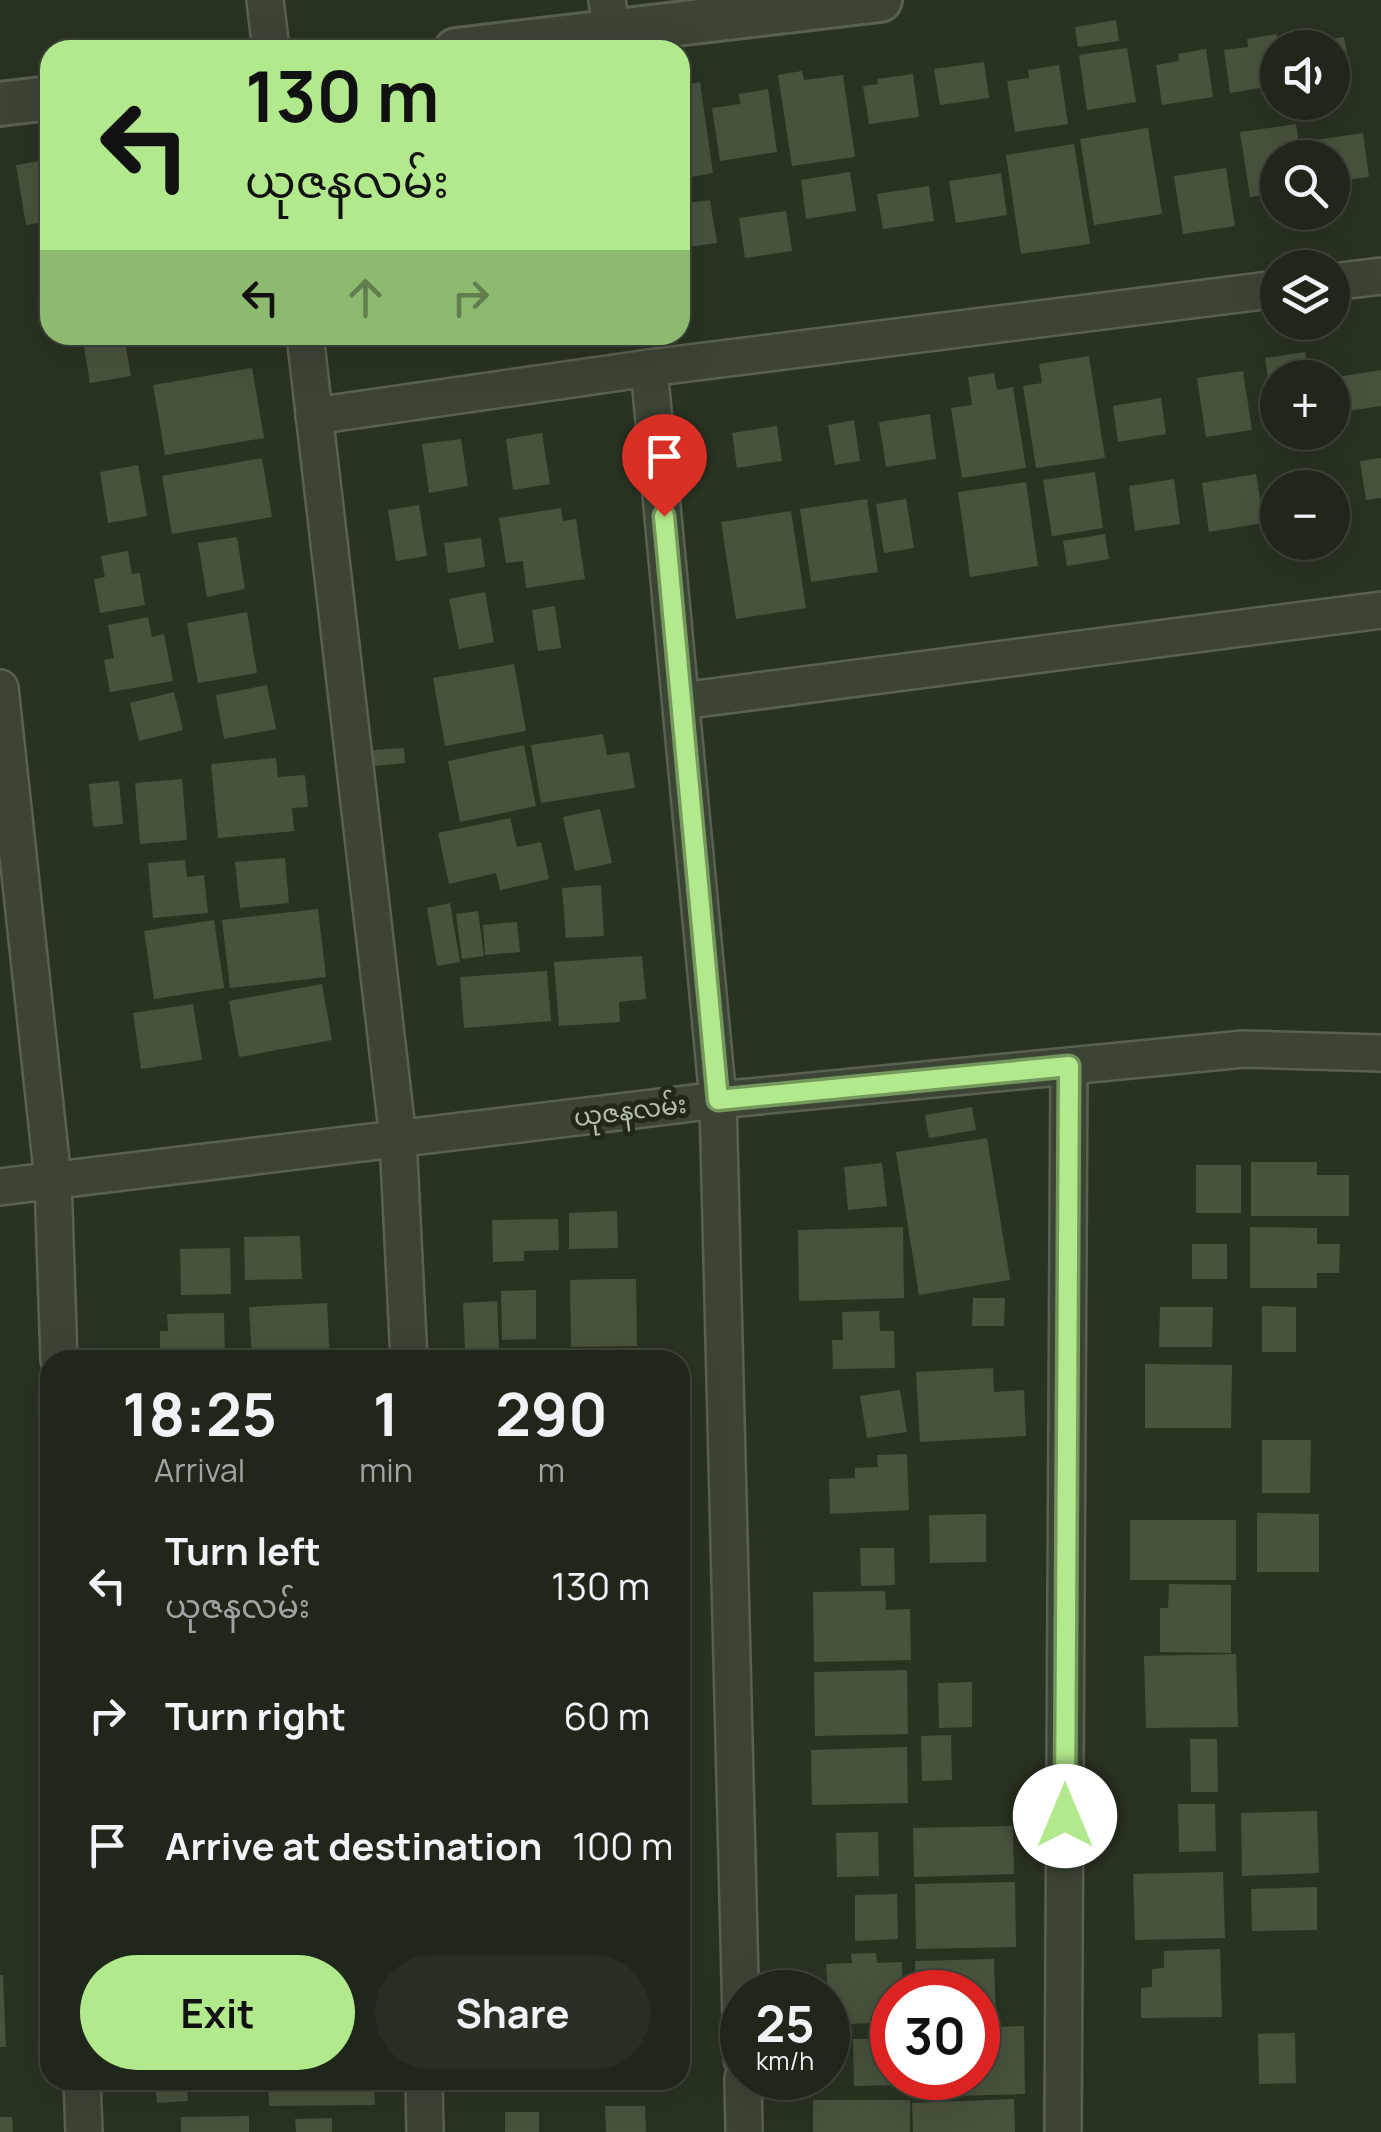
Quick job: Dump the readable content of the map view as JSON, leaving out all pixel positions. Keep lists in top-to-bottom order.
{
  "streets": {
    "street": ["ယုဇနလမ်း"]
  },
  "page": {
    "map_buttons": ["+", "−"],
    "turn": ["130 m", "ယုဇနလမ်း"],
    "eta": [
      "18:25",
      "Arrival",
      "1",
      "min",
      "290",
      "m"
    ],
    "list": [
      {
        "name": "Turn left",
        "note": "ယုဇနလမ်း",
        "value": "130 m"
      },
      {
        "name": "Turn right",
        "value": "60 m"
      },
      {
        "name": "Arrive at destination",
        "value": "100 m"
      }
    ],
    "buttons": ["Exit", "Share"],
    "speed": "25 km/h",
    "limit": "30"
  }
}
